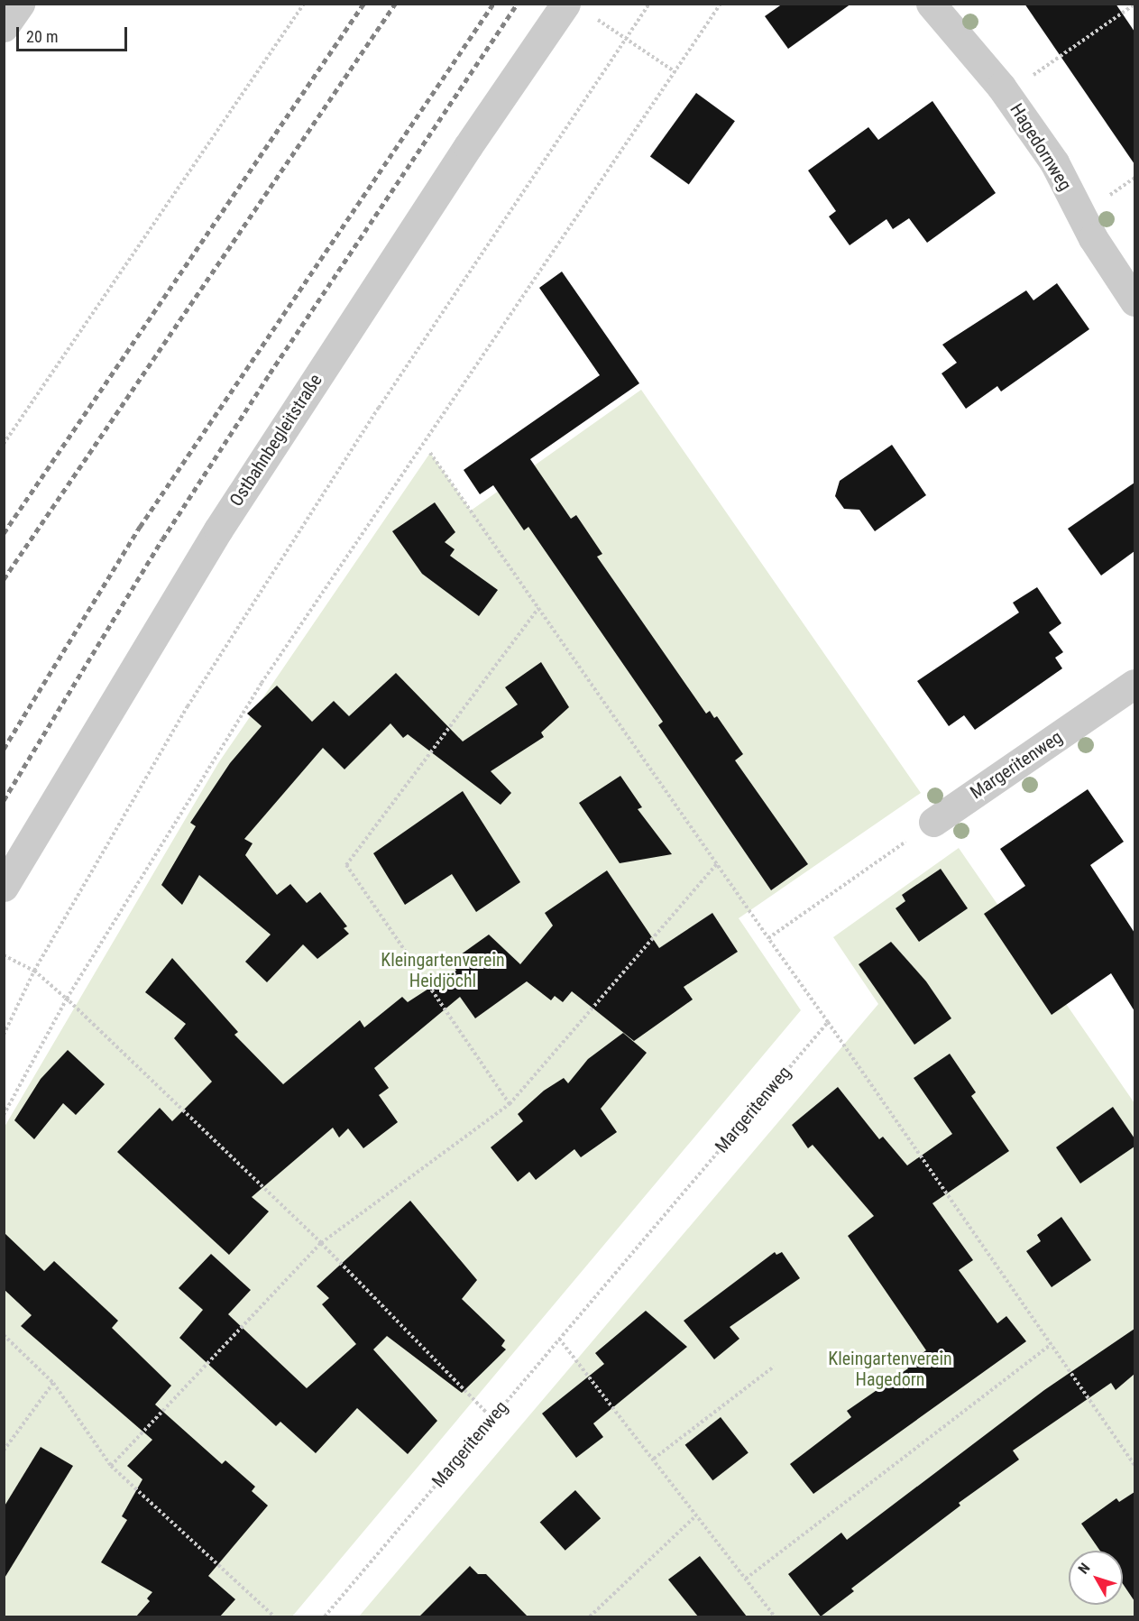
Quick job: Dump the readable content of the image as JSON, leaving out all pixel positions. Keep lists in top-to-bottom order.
{
  "streets": {
    "street": ["Hagedornweg", "Ostbahnbegleitstraße", "Margeritenweg"]
  },
  "parks": ["Kleingartenverein Heidjöchl", "Kleingartenverein Hagedorn"],
  "scale_bar": "20 m",
  "north": "top left"
}
